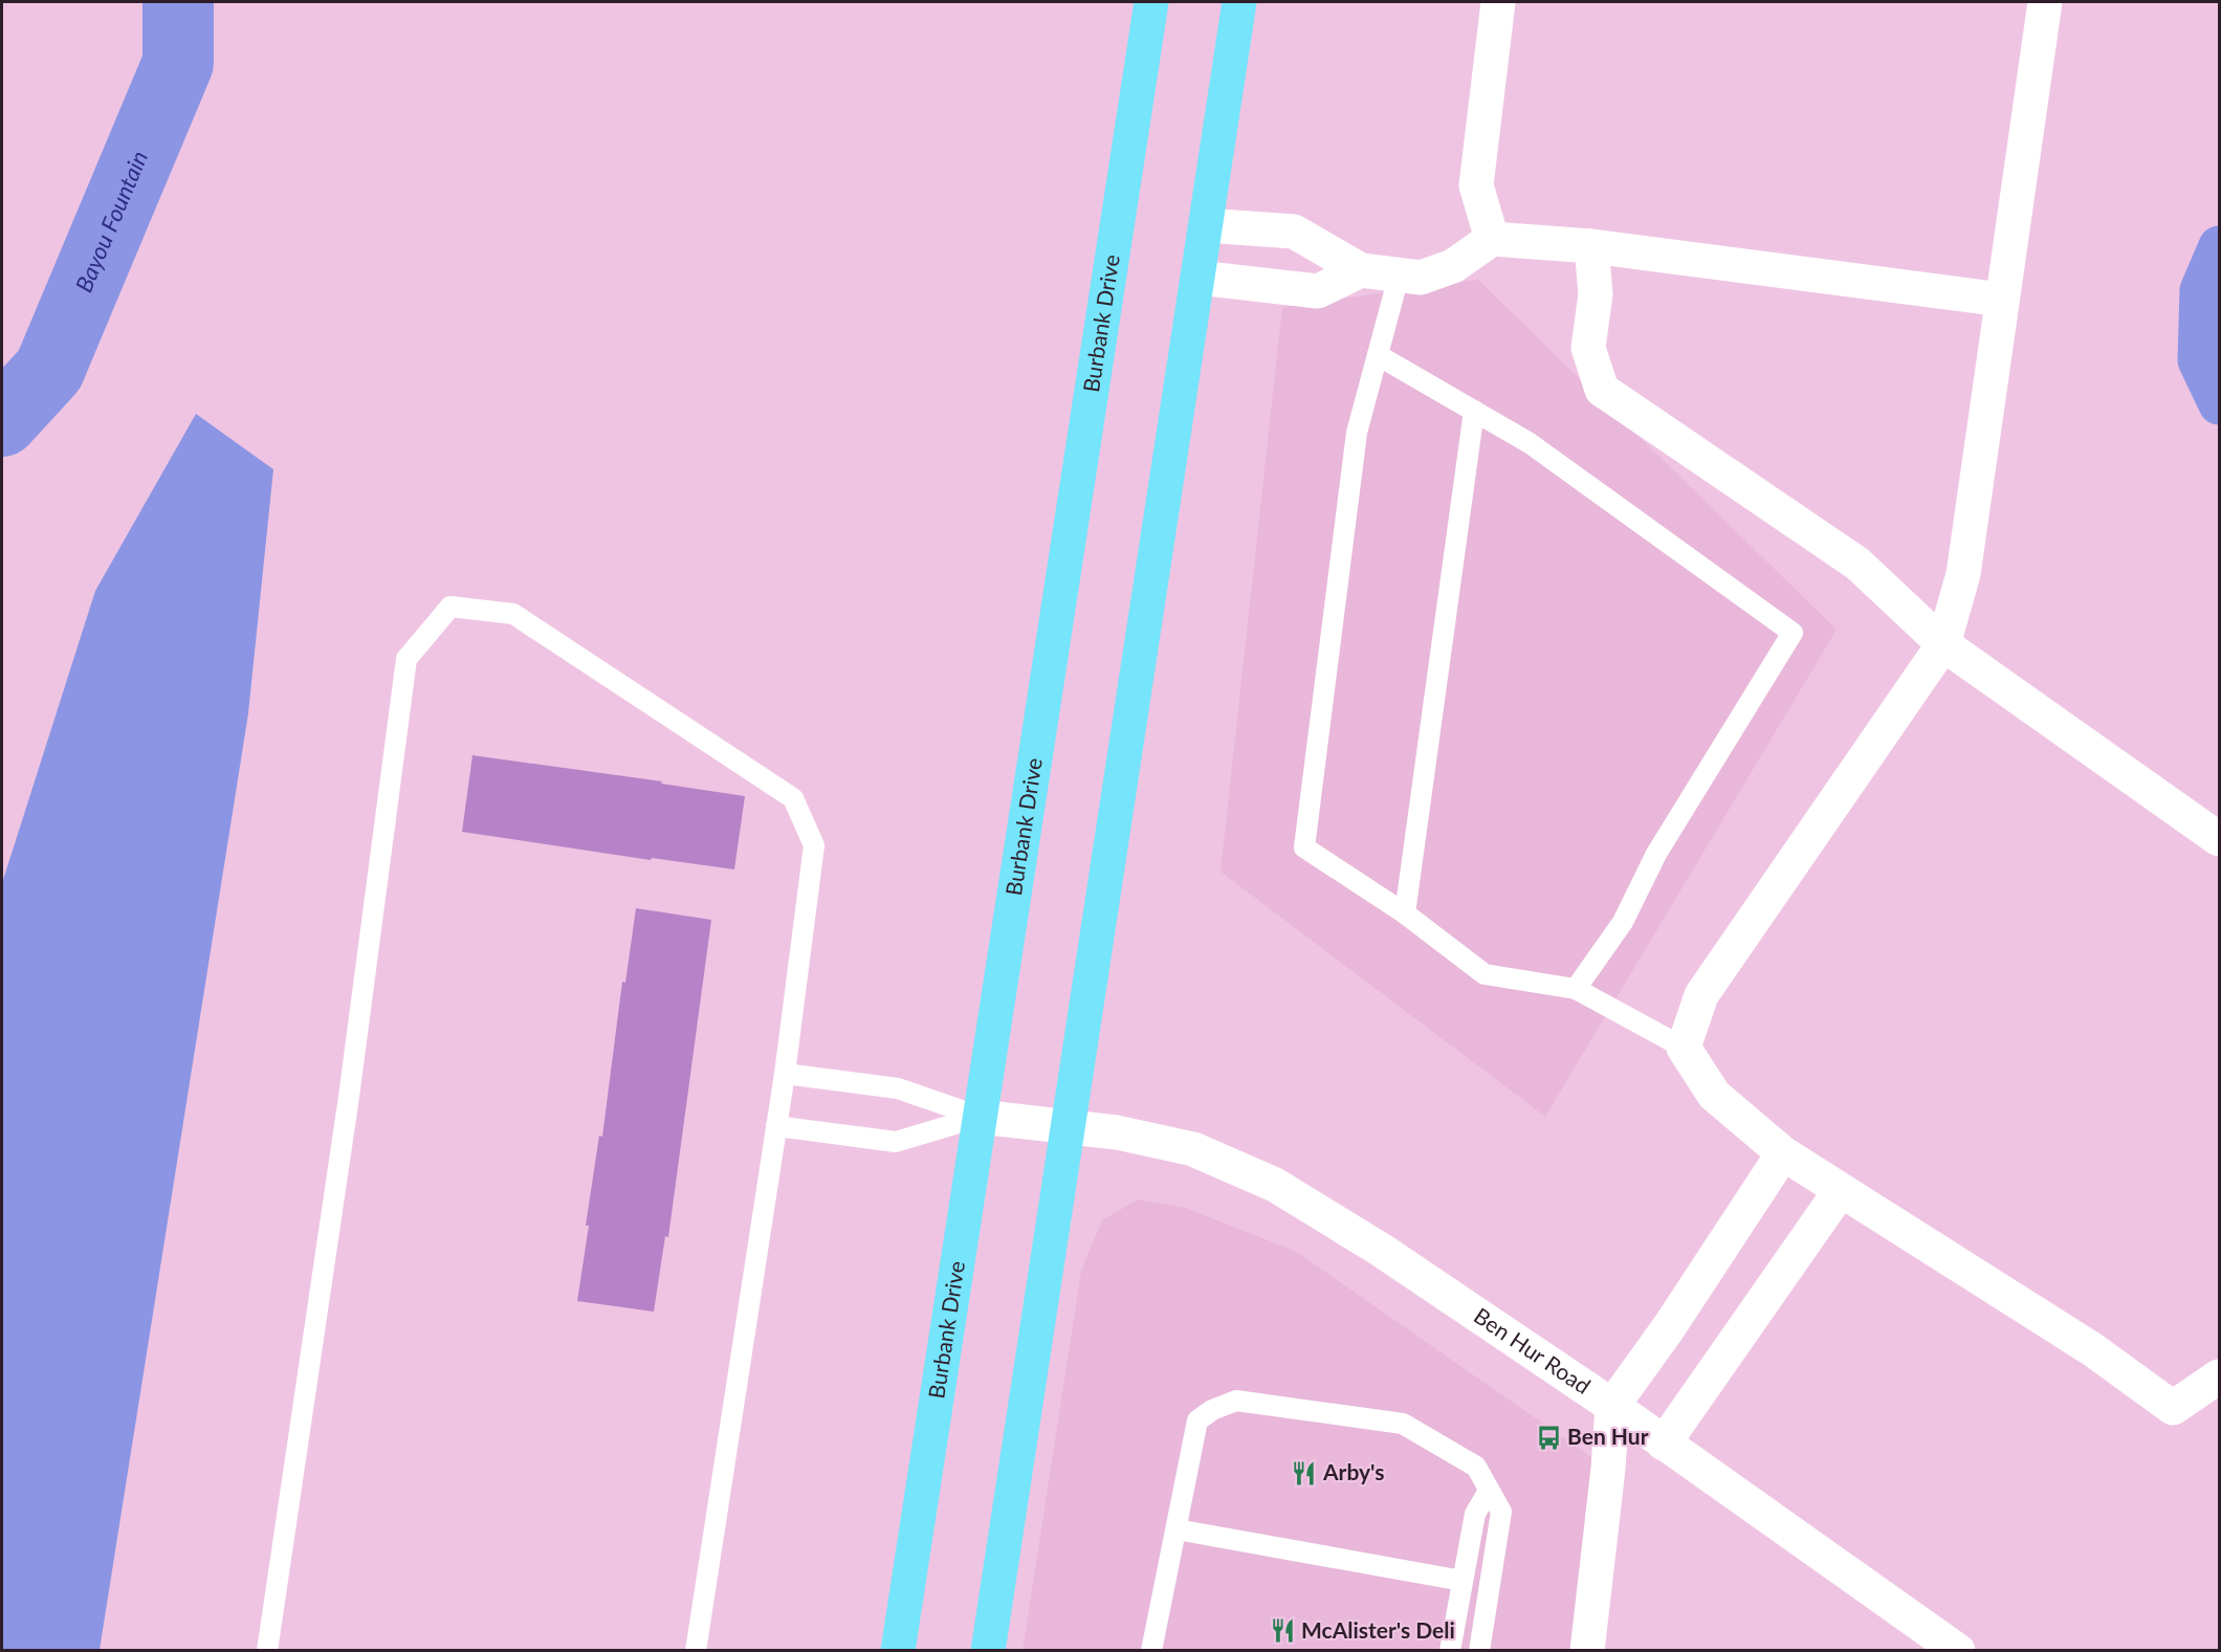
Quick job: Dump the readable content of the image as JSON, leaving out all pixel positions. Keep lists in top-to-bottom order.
{
  "streets": {
    "main road": ["Burbank Drive"],
    "street": ["Ben Hur Road"]
  },
  "crossings": [
    ["Burbank Drive", "Ben Hur Road"]
  ],
  "water": ["Bayou Fountain"],
  "places": {
    "bus stop": ["Ben Hur"],
    "restaurant": ["Arby's", "McAlister's Deli"]
  }
}
